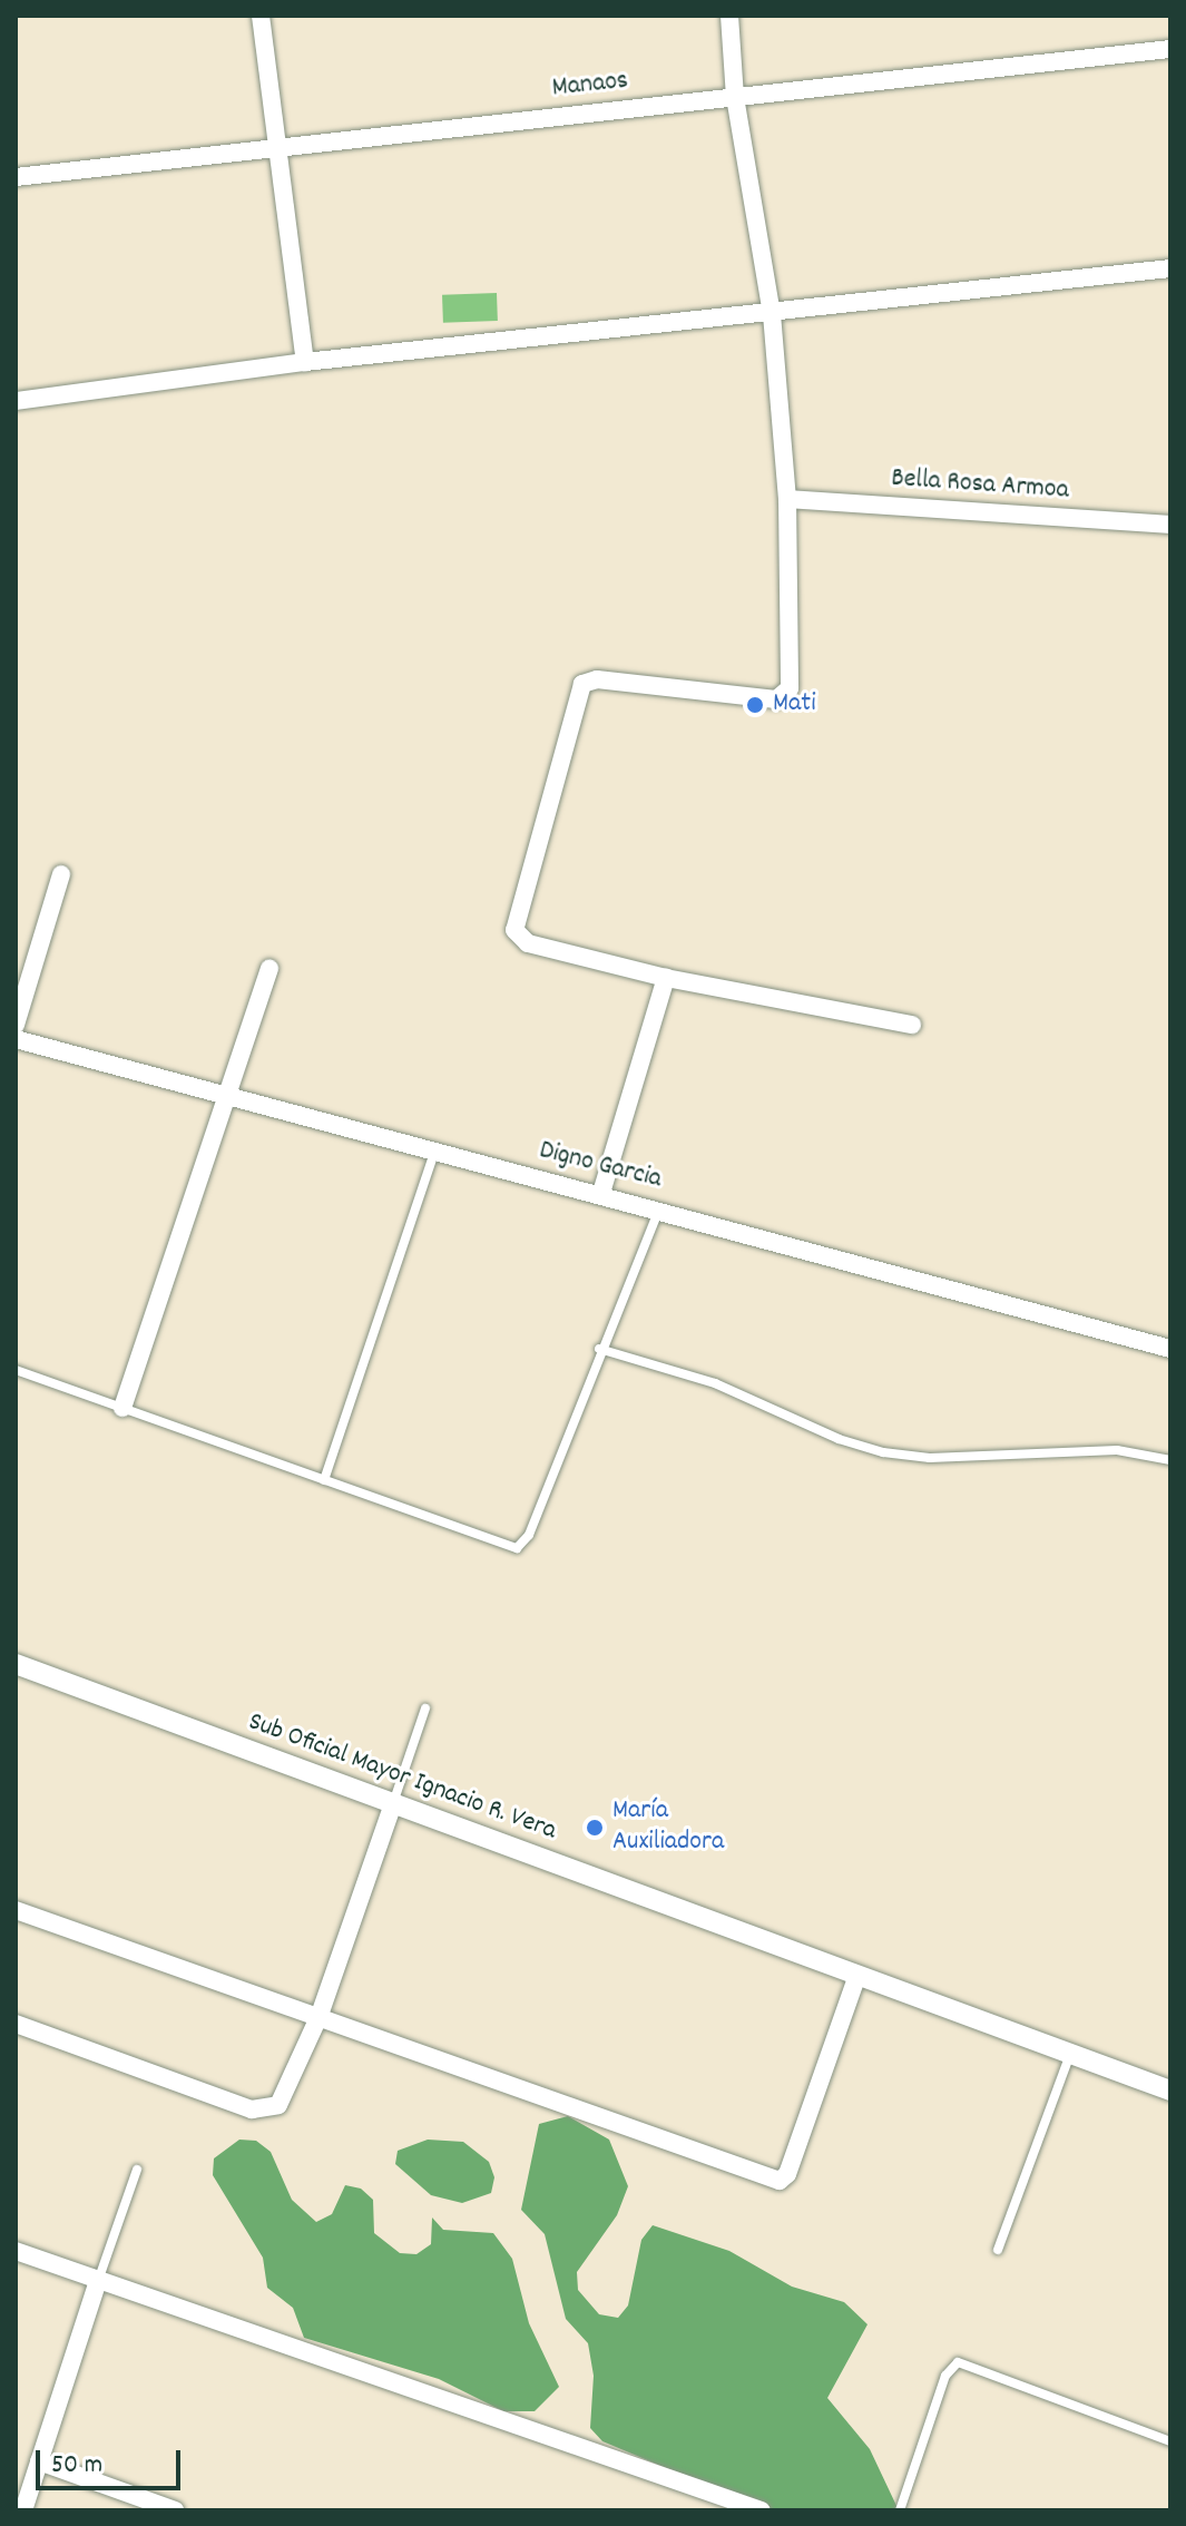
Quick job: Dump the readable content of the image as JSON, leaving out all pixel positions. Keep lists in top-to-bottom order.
{
  "streets": {
    "street": [
      "Manaos",
      "Bella Rosa Armoa",
      "Digno Garcia",
      "Sub Oficial Mayor Ignacio R. Vera"
    ]
  },
  "places": ["Mati", "María Auxiliadora"],
  "scale_bar": "50 m"
}
